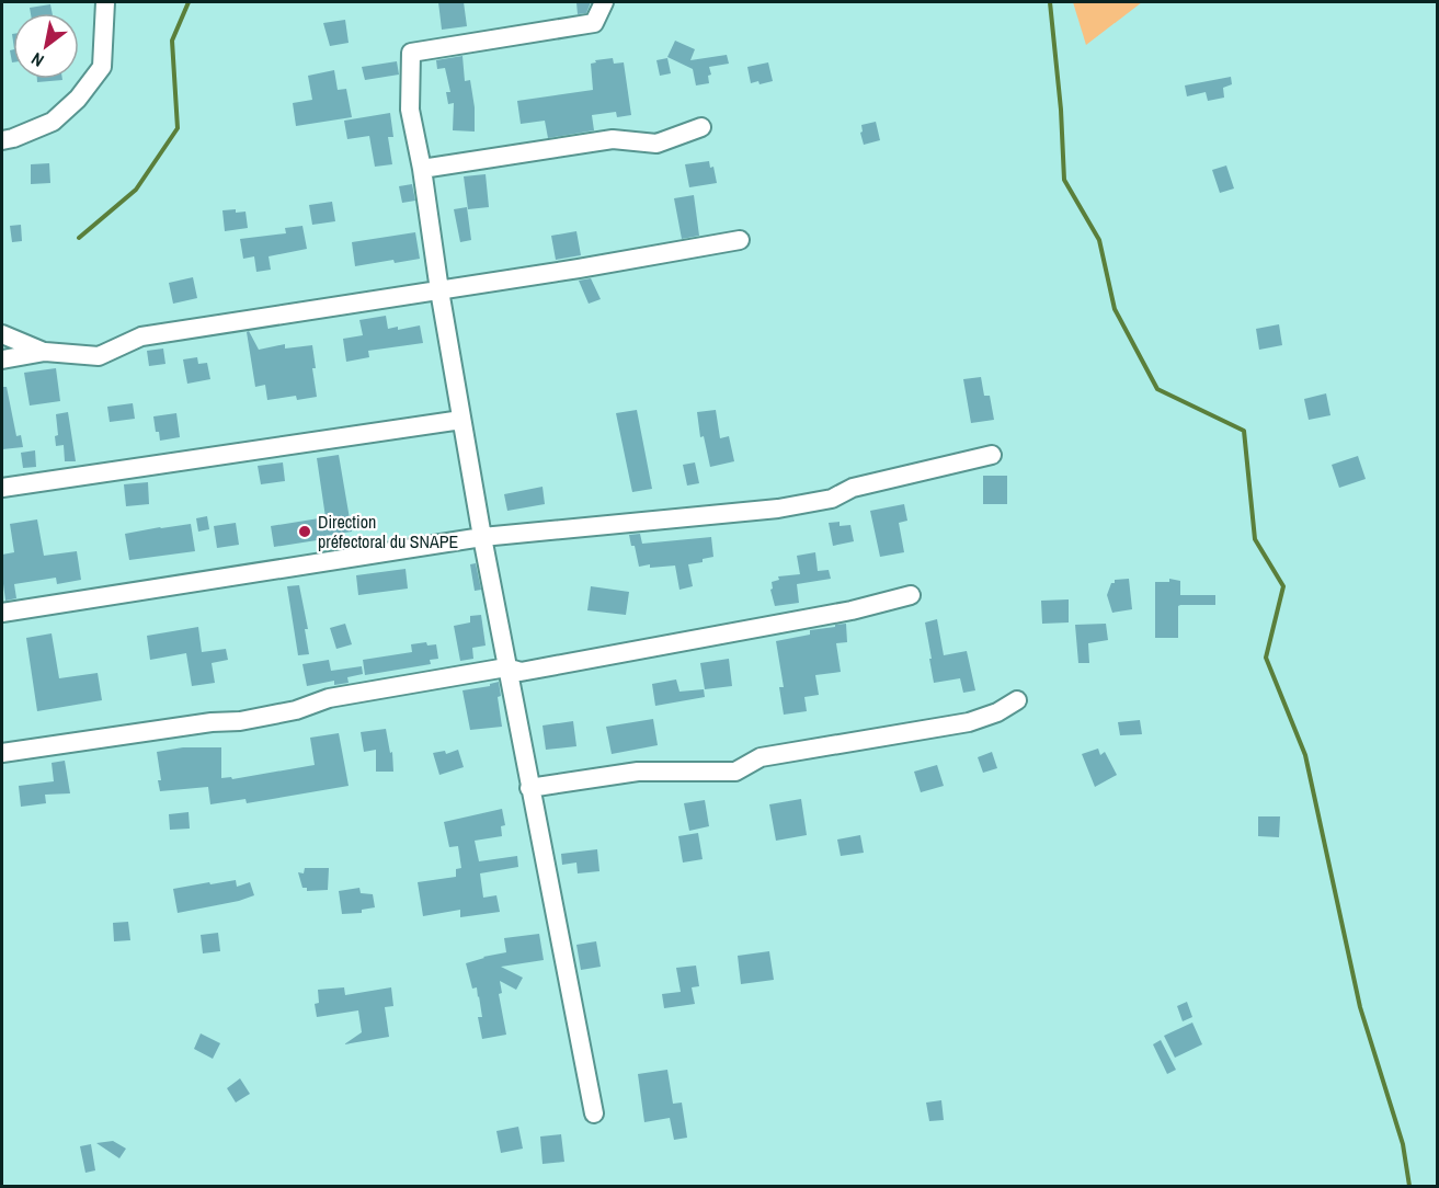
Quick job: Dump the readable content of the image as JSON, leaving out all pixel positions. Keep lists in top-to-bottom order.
{
  "places": ["Direction préfectoral du SNAPE"],
  "north": "bottom left"
}
